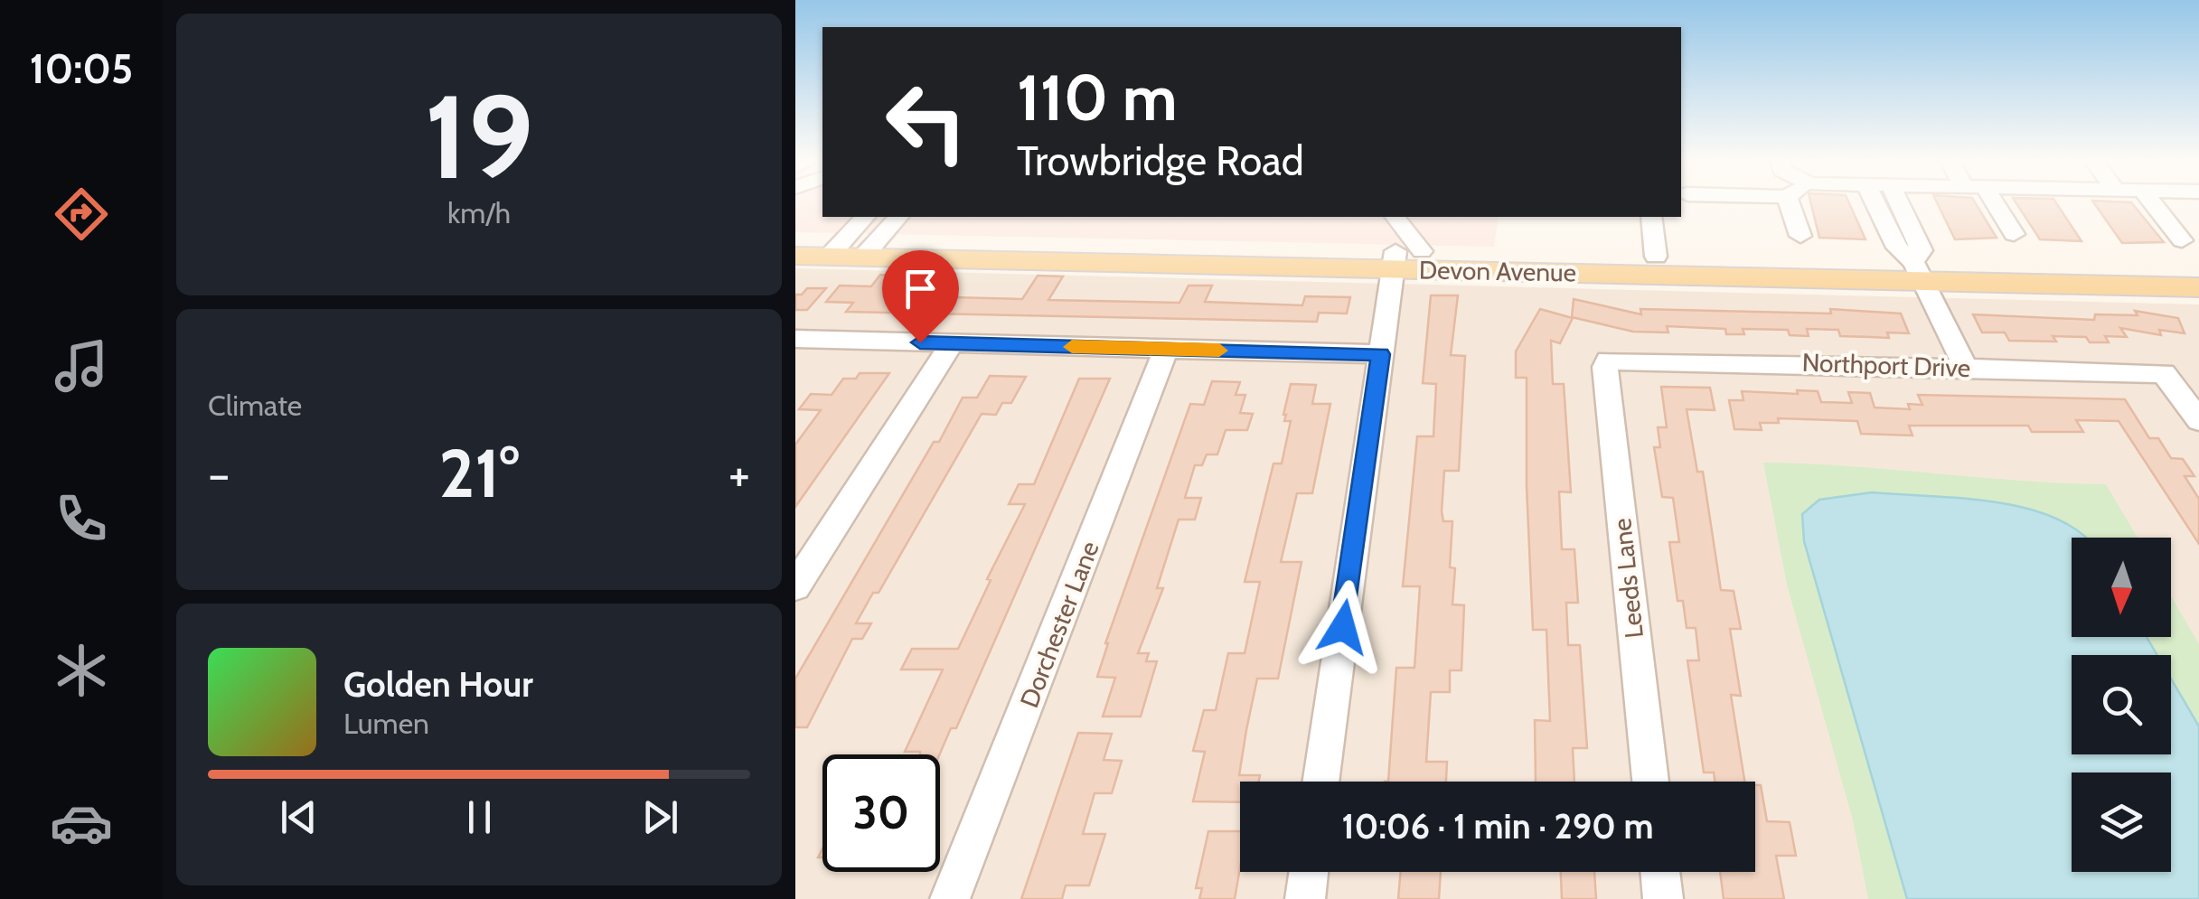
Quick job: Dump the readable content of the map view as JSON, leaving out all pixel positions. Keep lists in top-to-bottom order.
{
  "streets": {
    "main road": ["Devon Avenue"],
    "street": ["Northport Drive", "Leeds Lane", "Dorchester Lane"]
  },
  "crossings": [
    ["Northport Drive", "Leeds Lane"]
  ],
  "north": "bottom",
  "page": {
    "tabs": "10:05",
    "tile": [
      ["19", "km/h"],
      "Climate"
    ],
    "turn": ["110 m", "Trowbridge Road"],
    "heat": ["−", "21°", "+"],
    "song": ["Golden Hour", "Lumen"],
    "limit": "30",
    "trip": "10:06 · 1 min · 290 m"
  }
}
